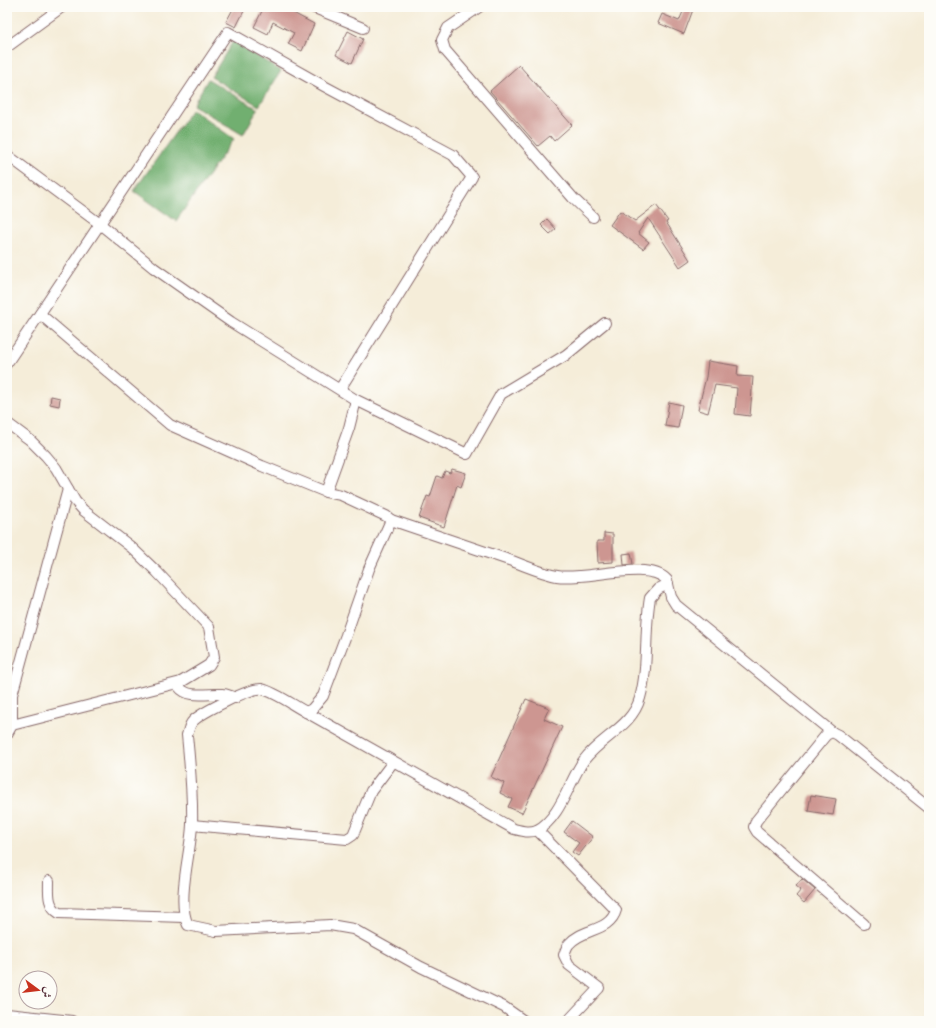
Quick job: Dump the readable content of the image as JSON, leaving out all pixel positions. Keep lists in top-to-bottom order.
{
  "north": "right"
}
